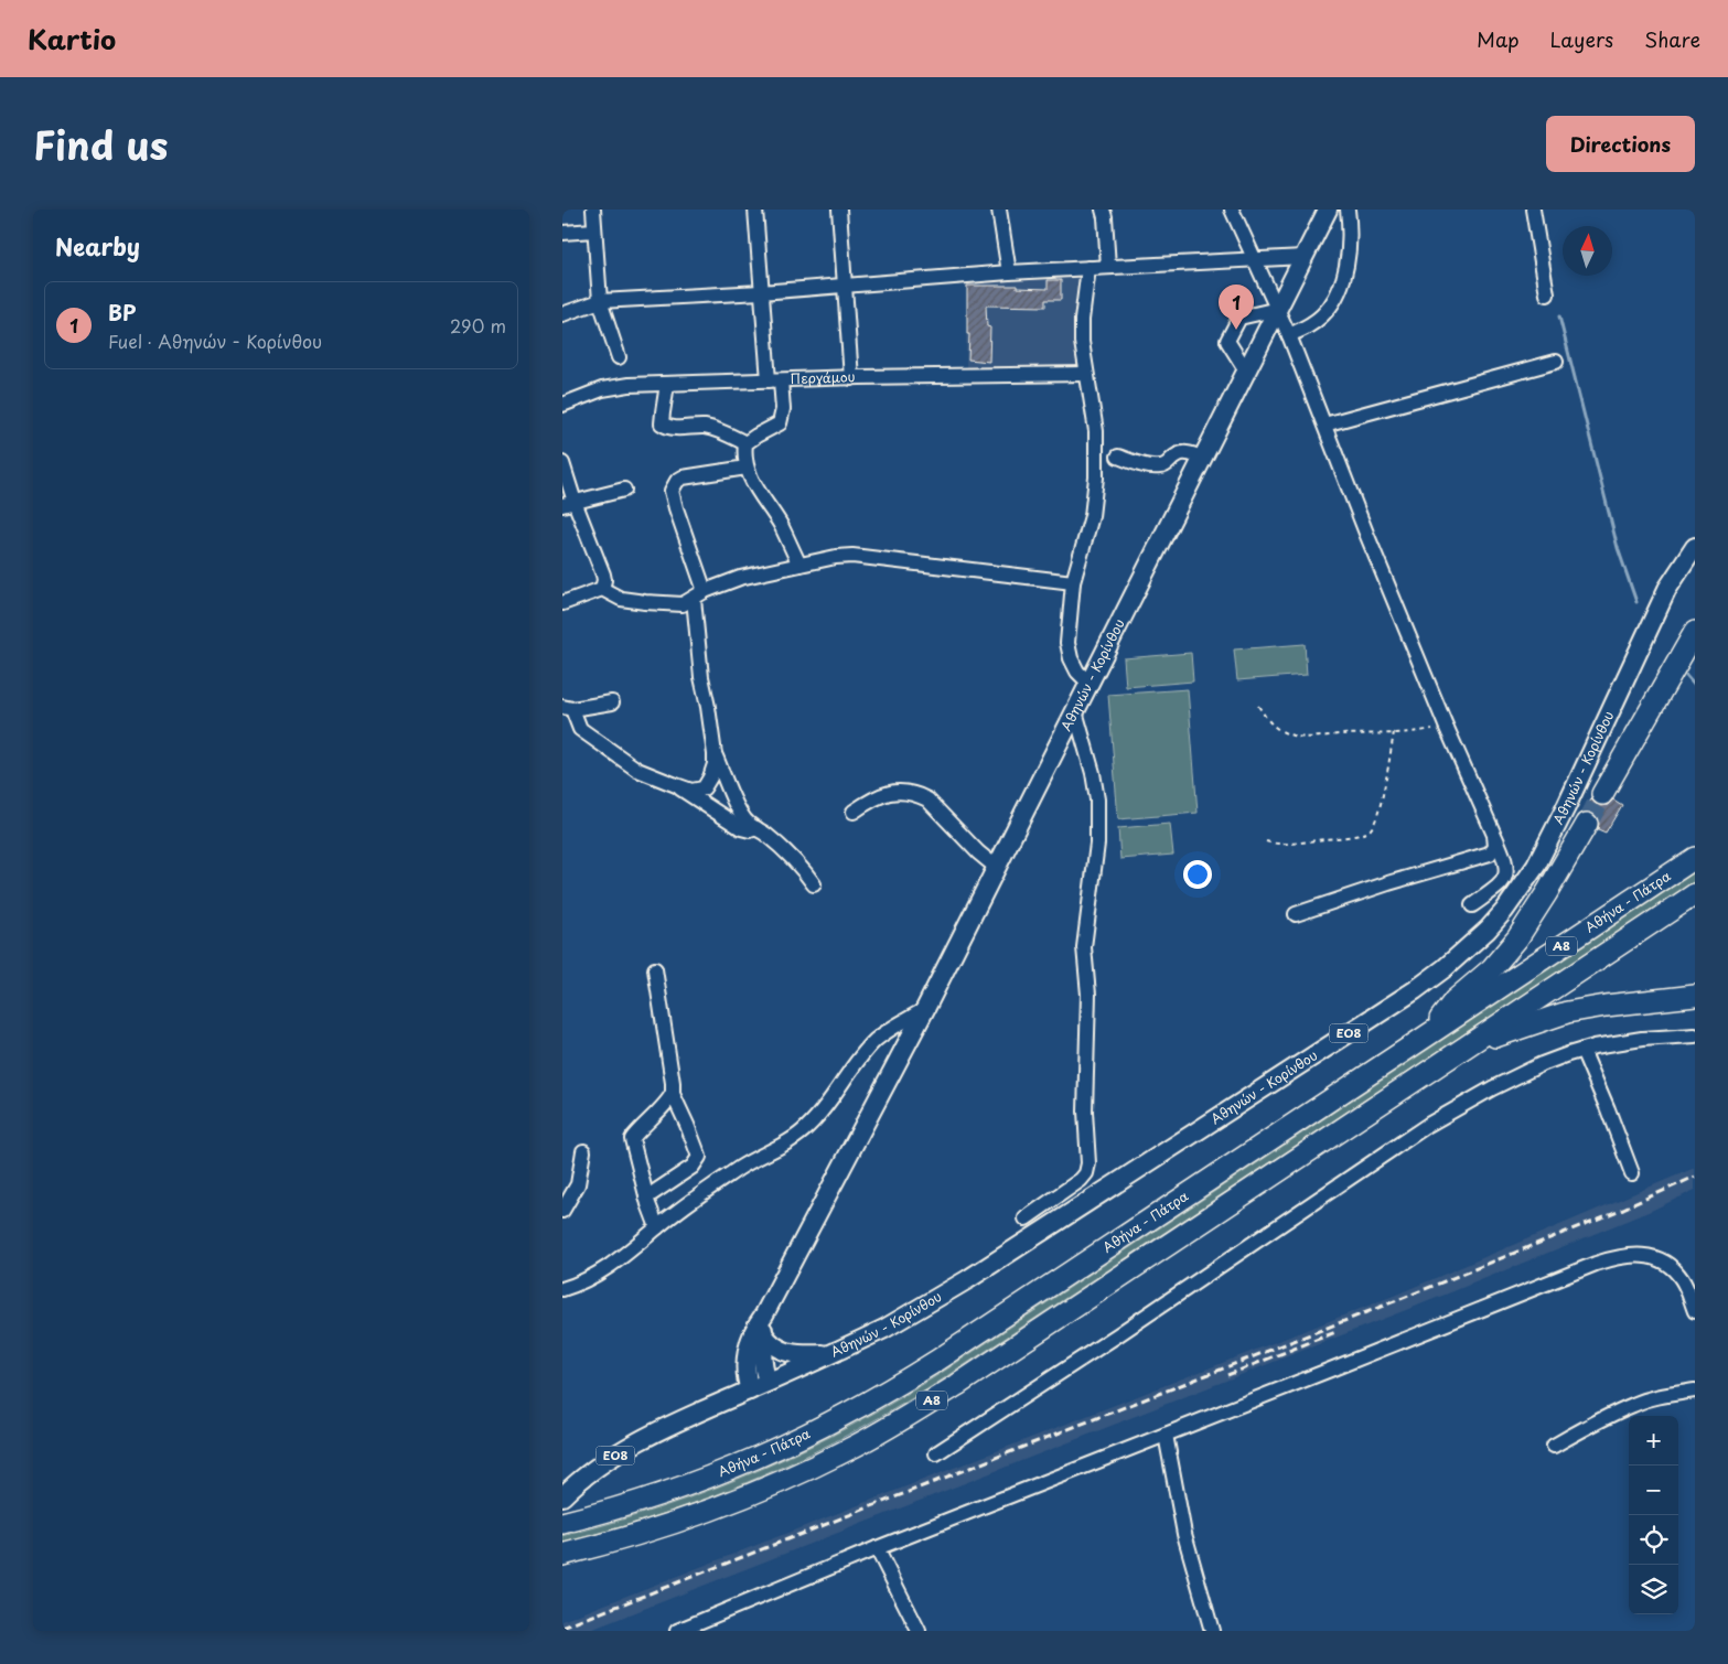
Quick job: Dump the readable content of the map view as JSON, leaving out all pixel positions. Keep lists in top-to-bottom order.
{
  "streets": {
    "highway": ["Αθήνα - Πάτρα", "Α8"],
    "main road": ["Αθηνών - Κορίνθου", "ΕΟ8"],
    "street": ["Περγάμου"]
  },
  "north": "top",
  "page": {
    "header": "Kartio",
    "nav": ["Map", "Layers", "Share"],
    "title": "Find us",
    "buttons": "Directions",
    "heading": "Nearby",
    "list": [
      {
        "mark": "1",
        "name": "BP",
        "note": "Fuel · Αθηνών - Κορίνθου",
        "value": "290 m"
      }
    ],
    "pins": "1",
    "map_buttons": ["+", "−"]
  }
}
